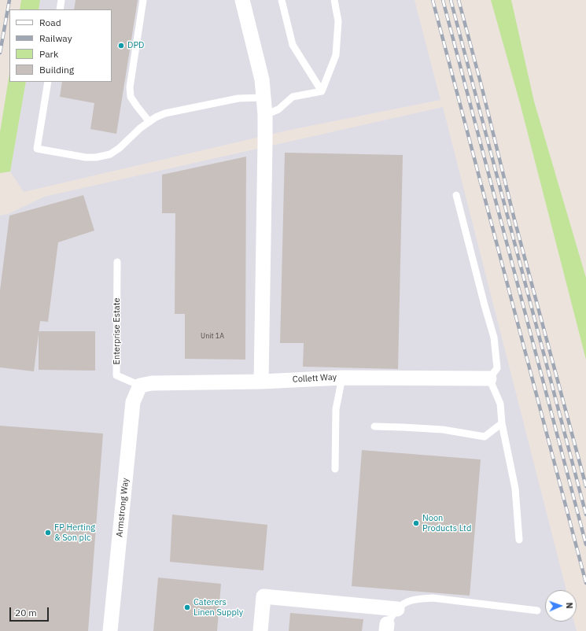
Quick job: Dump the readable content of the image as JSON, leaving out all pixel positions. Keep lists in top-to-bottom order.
{
  "streets": {
    "street": ["Collett Way", "Armstrong Way"],
    "lane": ["Enterprise Estate"]
  },
  "crossings": [
    ["Enterprise Estate", "Collett Way"],
    ["Enterprise Estate", "Armstrong Way"],
    ["Collett Way", "Armstrong Way"]
  ],
  "places": [
    "DPD",
    "Noon Products Ltd",
    "FP Herting & Son plc",
    "Caterers Linen Supply"
  ],
  "house_numbers": ["Unit 1A"],
  "legend": [
    "Road",
    "Railway",
    "Park",
    "Building"
  ],
  "scale_bar": "20 m",
  "north": "right"
}
